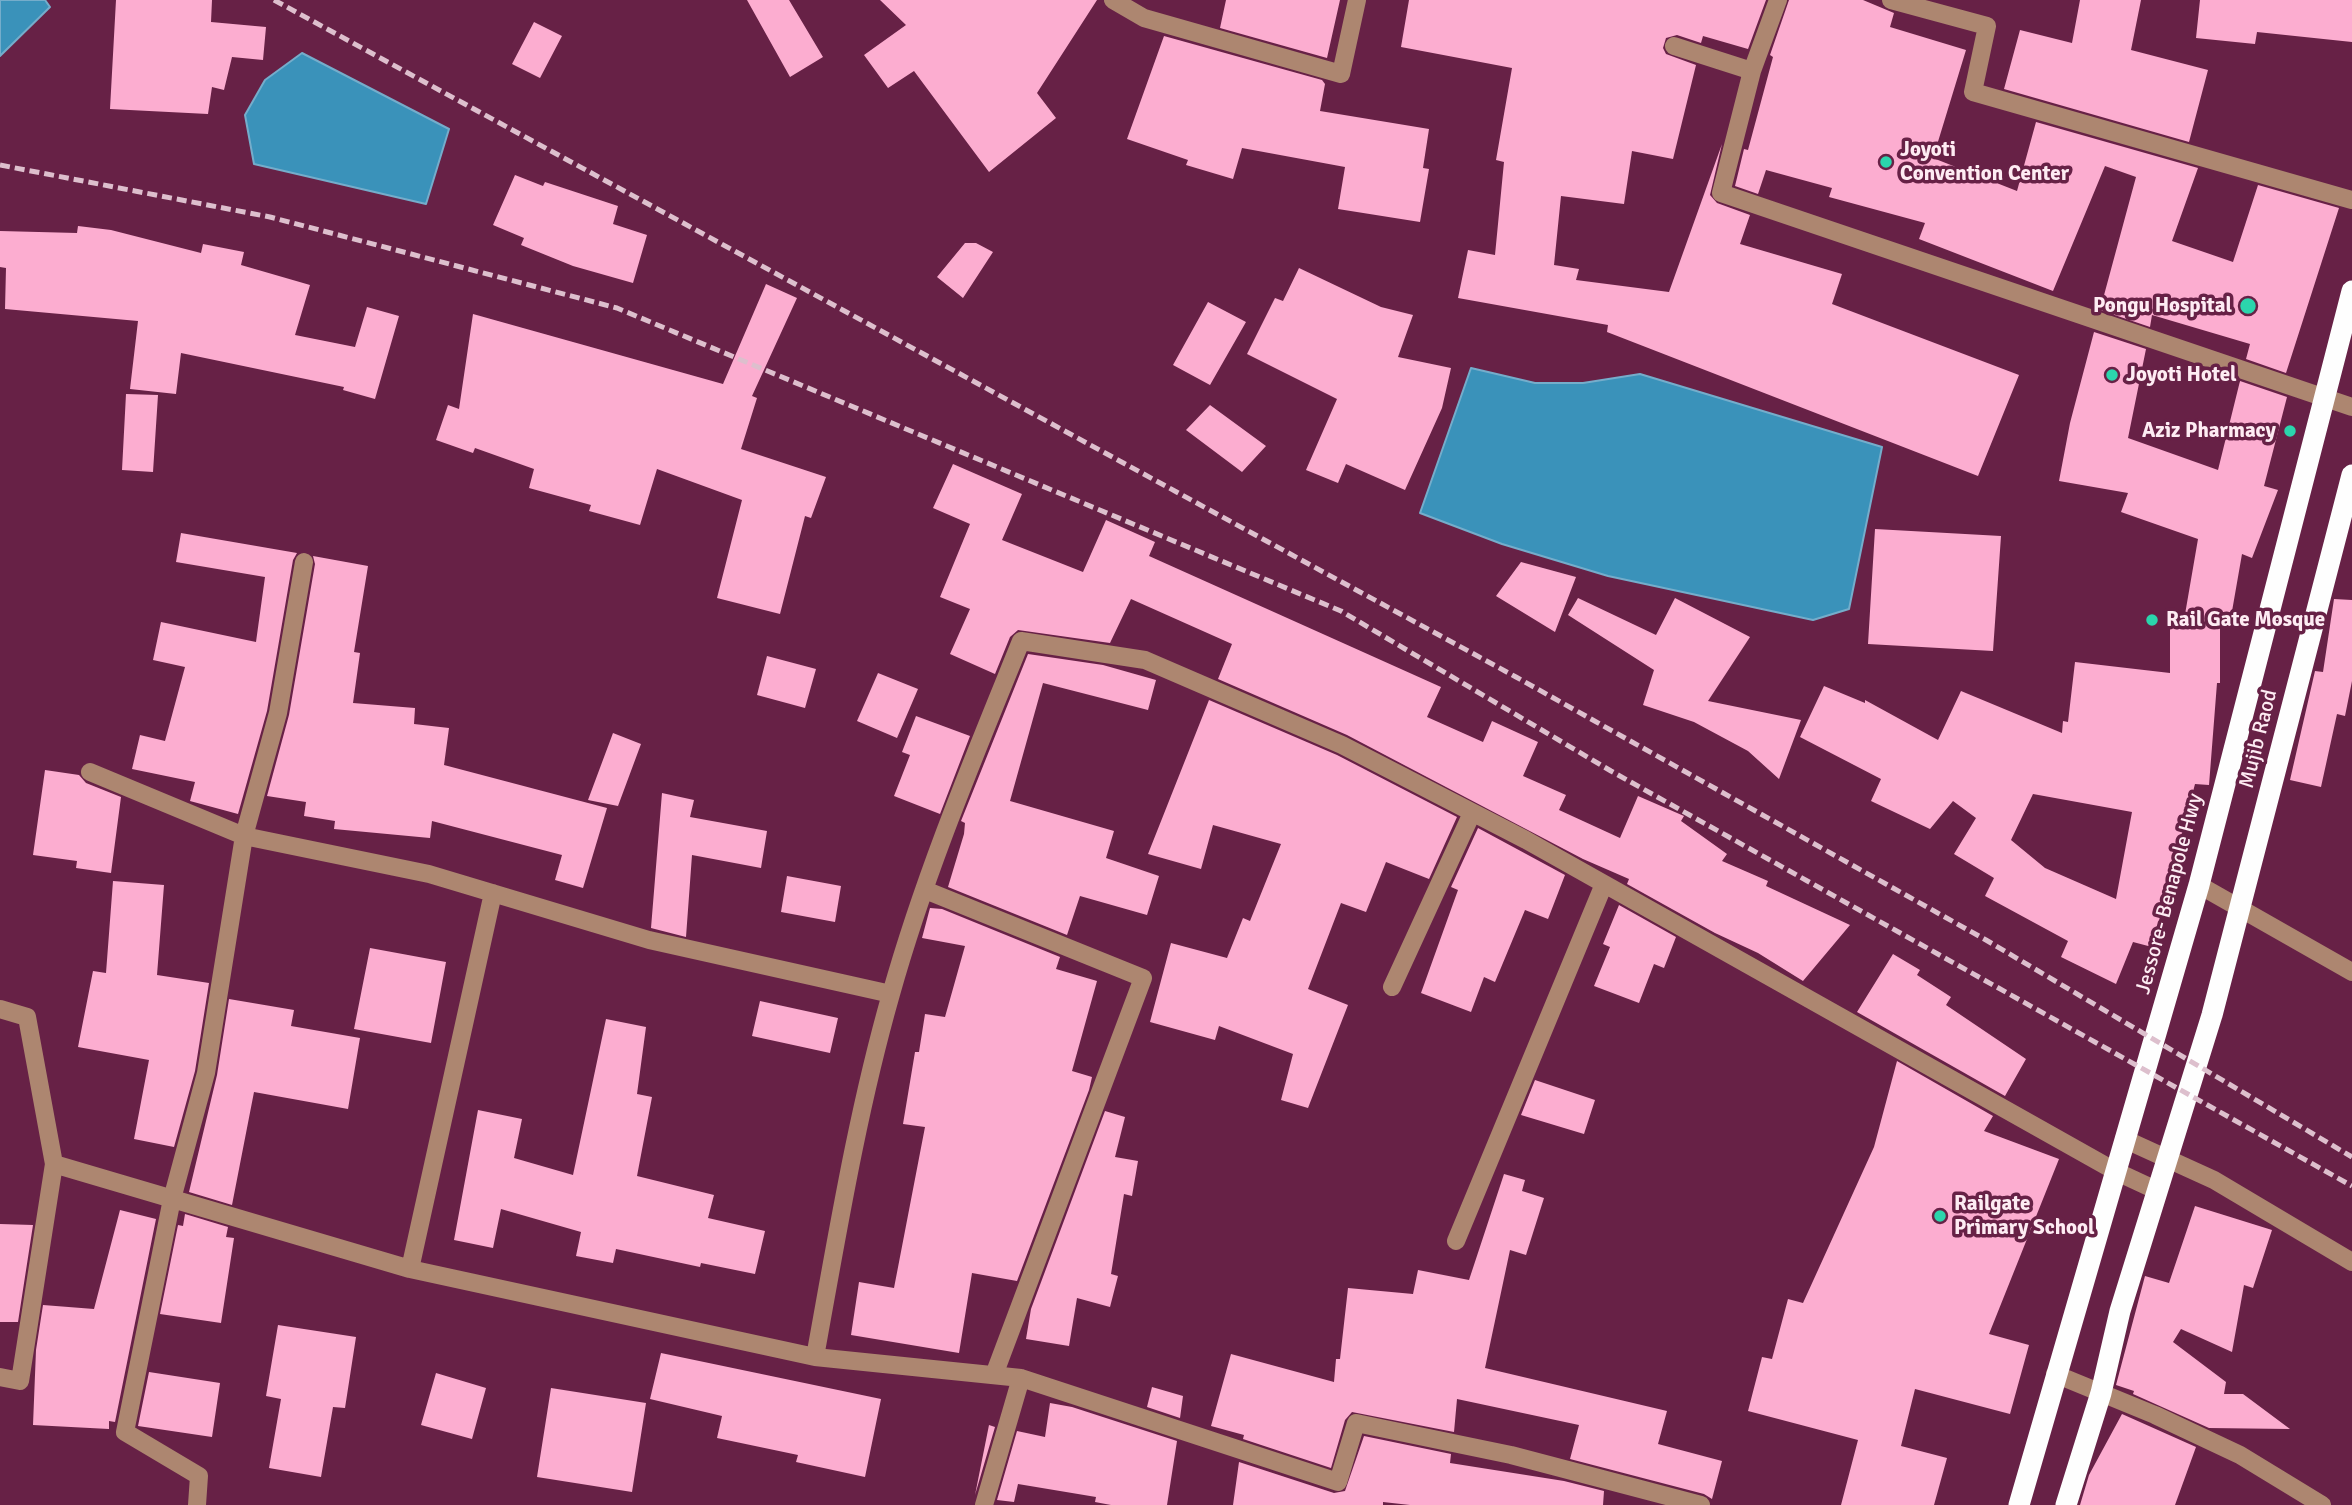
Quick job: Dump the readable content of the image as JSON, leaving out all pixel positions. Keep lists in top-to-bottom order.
{
  "streets": {
    "highway": ["Mujib Raod", "Jessore- Benapole Hwy"]
  },
  "places": [
    "Joyoti Convention Center",
    "Pongu Hospital",
    "Joyoti Hotel",
    "Aziz Pharmacy",
    "Rail Gate Mosque",
    "Railgate Primary School"
  ]
}
